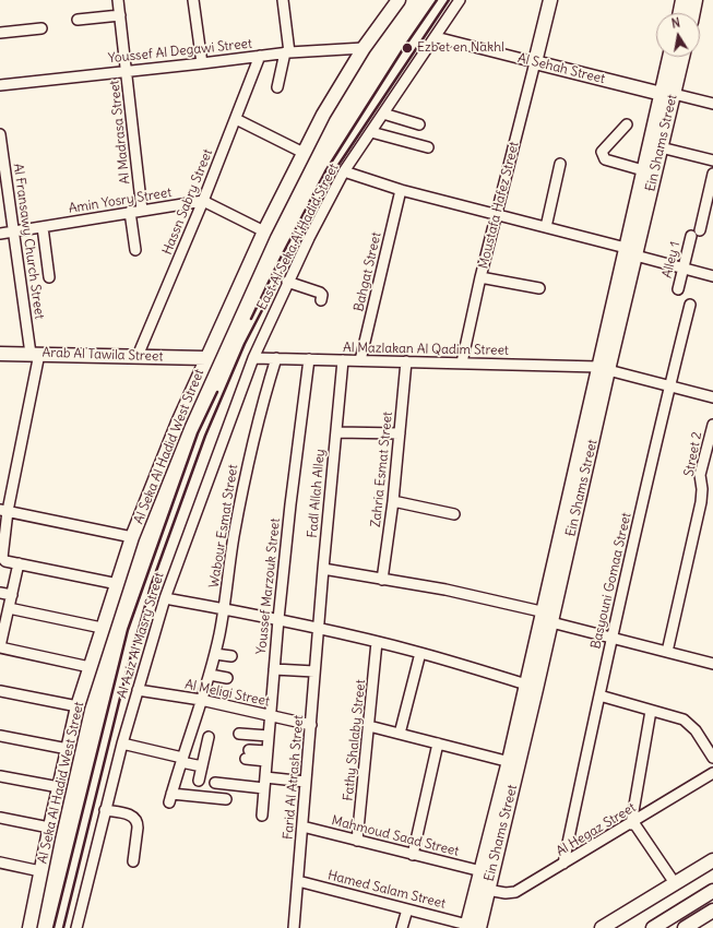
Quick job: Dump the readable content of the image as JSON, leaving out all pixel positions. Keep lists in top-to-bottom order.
{
  "streets": {
    "main road": [
      "Al Sehah Street",
      "Ein Shams Street",
      "Moustafa Hafez Street",
      "Arab Al Tawila Street",
      "Al Seka Al Hadid West Street"
    ],
    "street": [
      "Youssef Al Degawi Street",
      "Al Madrasa Street",
      "Amin Yosry Street",
      "Hassn Sabry Street",
      "East Al Seka Al Hadid Street",
      "Al Fransawy Church Street",
      "Alley 1",
      "Bahgat Street",
      "Al Mazlakan Al Qadim Street",
      "Street 2",
      "Zahria Esmat Street",
      "Fadl Allah Alley",
      "Wabour Esmat Street",
      "Basyouni Gomaa Street",
      "Youssef Marzouk Street",
      "Al Aziz Al Masry Street",
      "Al Meligi Street",
      "Fathy Shalaby Street",
      "Farid Al Atrash Street",
      "Al Hegaz Street",
      "Mahmoud Saad Street",
      "Hamed Salam Street"
    ]
  },
  "crossings": [
    ["Youssef Al Degawi Street", "Al Madrasa Street"],
    ["Youssef Al Degawi Street", "Hassn Sabry Street"],
    ["Youssef Al Degawi Street", "Al Seka Al Hadid West Street"],
    ["Al Sehah Street", "Ein Shams Street"],
    ["Al Sehah Street", "Moustafa Hafez Street"],
    ["Al Sehah Street", "East Al Seka Al Hadid Street"],
    ["Al Madrasa Street", "Amin Yosry Street"],
    ["Ein Shams Street", "Al Mazlakan Al Qadim Street"],
    ["Ein Shams Street", "Al Hegaz Street"],
    ["Ein Shams Street", "Mahmoud Saad Street"],
    ["Ein Shams Street", "Hamed Salam Street"],
    ["Amin Yosry Street", "Hassn Sabry Street"],
    ["Amin Yosry Street", "Al Fransawy Church Street"],
    ["Hassn Sabry Street", "Arab Al Tawila Street"],
    ["Moustafa Hafez Street", "Al Mazlakan Al Qadim Street"],
    ["East Al Seka Al Hadid Street", "Al Mazlakan Al Qadim Street"],
    ["East Al Seka Al Hadid Street", "Al Aziz Al Masry Street"],
    ["Al Fransawy Church Street", "Arab Al Tawila Street"],
    ["Bahgat Street", "Al Mazlakan Al Qadim Street"],
    ["Al Mazlakan Al Qadim Street", "Zahria Esmat Street"],
    ["Al Mazlakan Al Qadim Street", "Fadl Allah Alley"],
    ["Al Mazlakan Al Qadim Street", "Wabour Esmat Street"],
    ["Al Mazlakan Al Qadim Street", "Basyouni Gomaa Street"],
    ["Al Mazlakan Al Qadim Street", "Youssef Marzouk Street"],
    ["Al Mazlakan Al Qadim Street", "Al Aziz Al Masry Street"],
    ["Arab Al Tawila Street", "Al Seka Al Hadid West Street"],
    ["Fadl Allah Alley", "Farid Al Atrash Street"],
    ["Wabour Esmat Street", "Al Meligi Street"],
    ["Basyouni Gomaa Street", "Al Hegaz Street"],
    ["Youssef Marzouk Street", "Al Meligi Street"],
    ["Al Aziz Al Masry Street", "Al Meligi Street"],
    ["Al Meligi Street", "Farid Al Atrash Street"],
    ["Fathy Shalaby Street", "Mahmoud Saad Street"],
    ["Farid Al Atrash Street", "Mahmoud Saad Street"],
    ["Farid Al Atrash Street", "Hamed Salam Street"]
  ],
  "places": ["Ezbet en Nakhl"],
  "north": "top"
}
